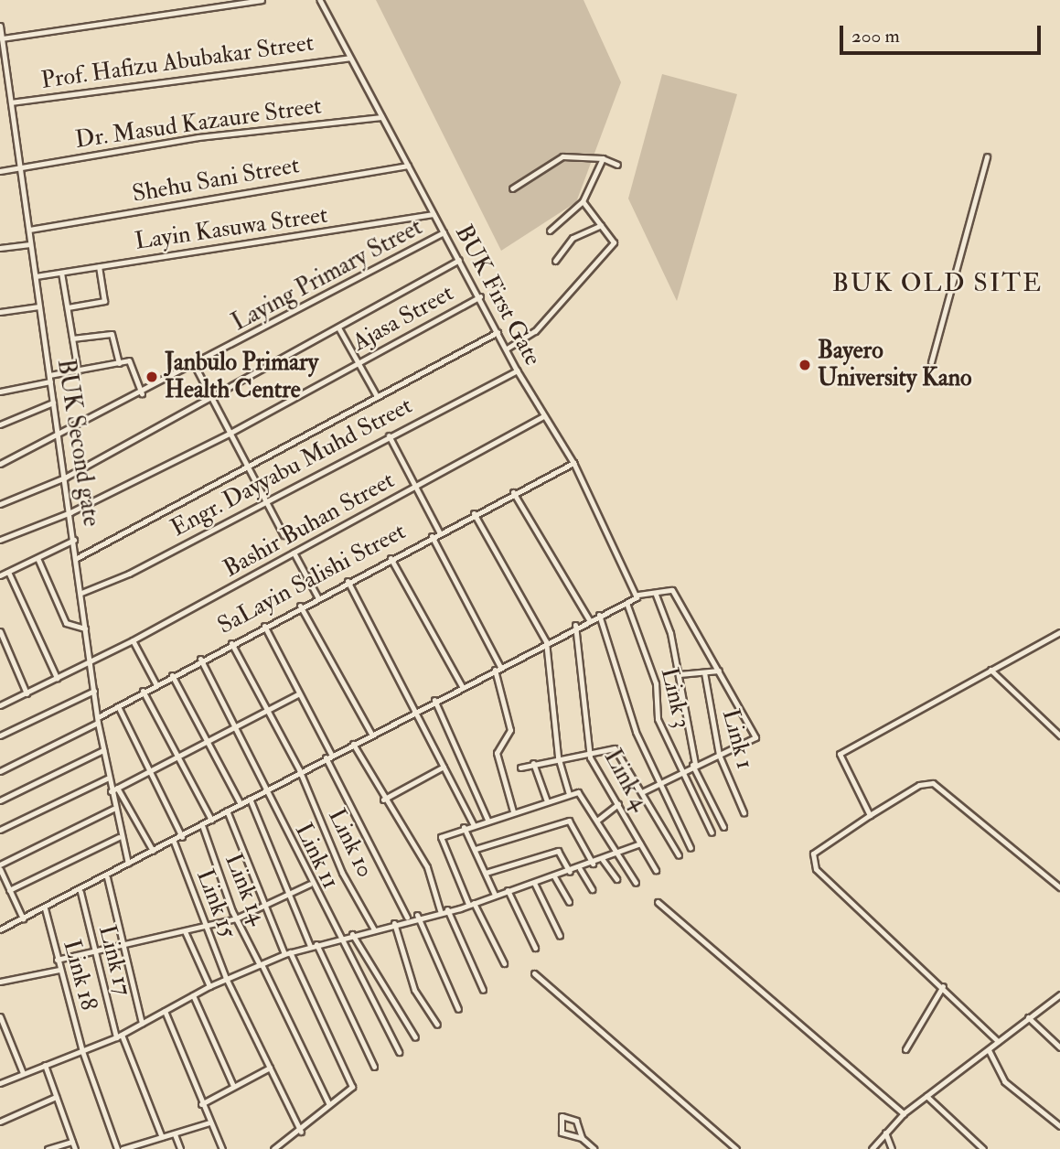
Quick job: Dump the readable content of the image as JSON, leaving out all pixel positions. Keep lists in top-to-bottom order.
{
  "streets": {
    "street": [
      "Prof. Hafizu Abubakar Street",
      "Dr. Masud Kazaure Street",
      "Shehu Sani Street",
      "Layin Kasuwa Street",
      "Laying Primary Street",
      "BUK First Gate",
      "Ajasa Street",
      "BUK Second gate",
      "Engr. Dayyabu Muhd Street",
      "Bashir Buhan Street",
      "SaLayin Salishi Street",
      "Link 3",
      "Link 1",
      "Link 4",
      "Link 10",
      "Link 11",
      "Link 14",
      "Link 15",
      "Link 17",
      "Link 18"
    ]
  },
  "crossings": [
    ["Prof. Hafizu Abubakar Street", "BUK First Gate"],
    ["Prof. Hafizu Abubakar Street", "BUK Second gate"],
    ["Dr. Masud Kazaure Street", "BUK First Gate"],
    ["Dr. Masud Kazaure Street", "BUK Second gate"],
    ["Shehu Sani Street", "BUK First Gate"],
    ["Shehu Sani Street", "BUK Second gate"],
    ["Layin Kasuwa Street", "BUK First Gate"],
    ["Layin Kasuwa Street", "BUK Second gate"],
    ["Laying Primary Street", "BUK First Gate"],
    ["Laying Primary Street", "BUK Second gate"],
    ["BUK First Gate", "Ajasa Street"],
    ["BUK First Gate", "Engr. Dayyabu Muhd Street"],
    ["BUK First Gate", "Bashir Buhan Street"],
    ["BUK First Gate", "SaLayin Salishi Street"],
    ["Ajasa Street", "BUK Second gate"],
    ["BUK Second gate", "Engr. Dayyabu Muhd Street"],
    ["BUK Second gate", "Bashir Buhan Street"],
    ["BUK Second gate", "SaLayin Salishi Street"],
    ["SaLayin Salishi Street", "Link 10"],
    ["SaLayin Salishi Street", "Link 11"]
  ],
  "districts": ["BUK OLD SITE"],
  "places": ["Bayero University Kano", "Janbulo Primary Health Centre"],
  "scale_bar": "200 m"
}
